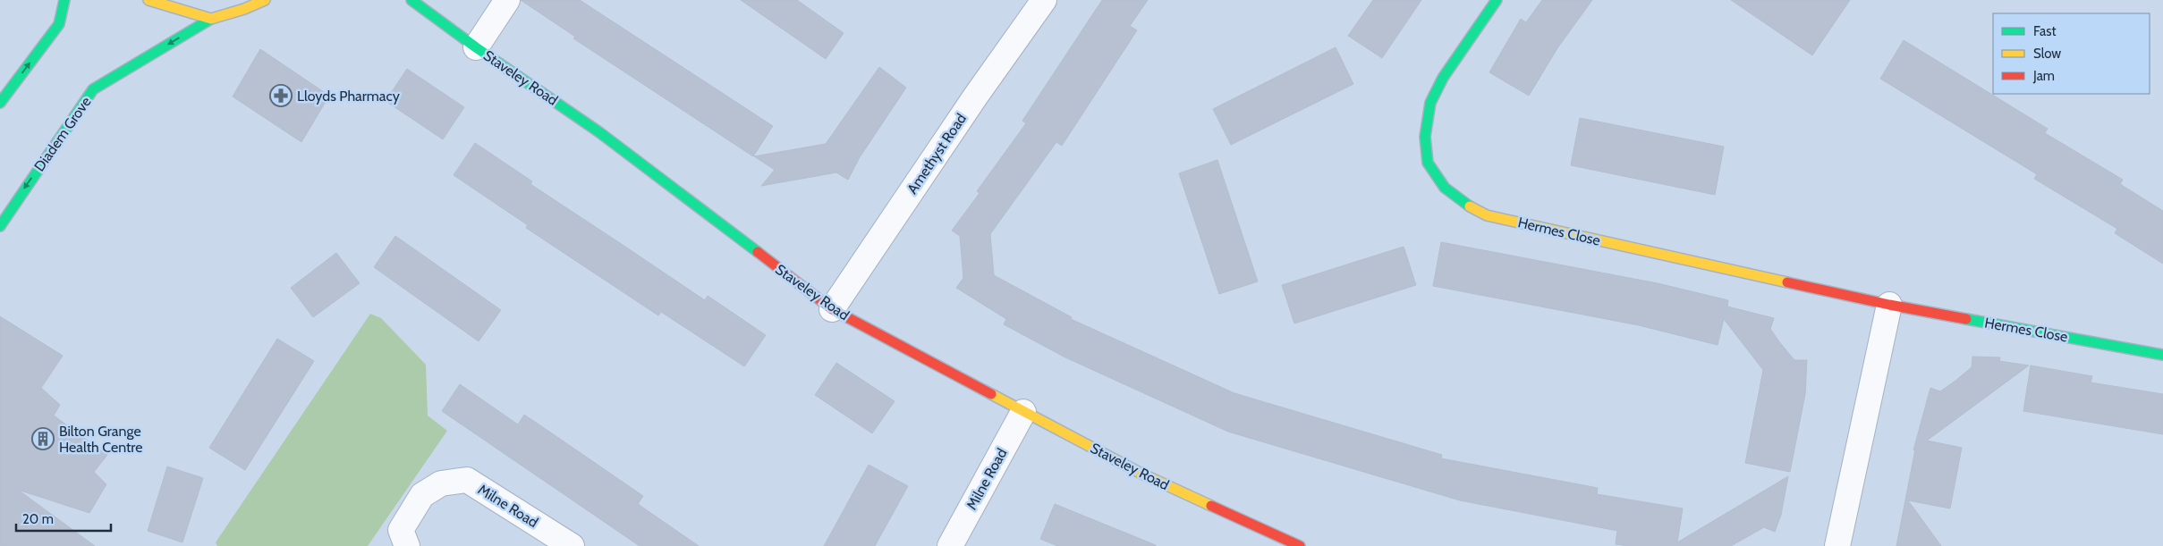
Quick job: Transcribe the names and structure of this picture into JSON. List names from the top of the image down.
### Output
{
  "streets": {
    "street": [
      "Staveley Road",
      "Diadem Grove",
      "Amethyst Road",
      "Hermes Close",
      "Milne Road"
    ]
  },
  "crossings": [
    ["Staveley Road", "Amethyst Road"],
    ["Staveley Road", "Milne Road"]
  ],
  "places": {
    "pharmacy": ["Lloyds Pharmacy"],
    "building": ["Bilton Grange Health Centre"]
  },
  "legend": ["Fast", "Slow", "Jam"],
  "scale_bar": "20 m"
}
